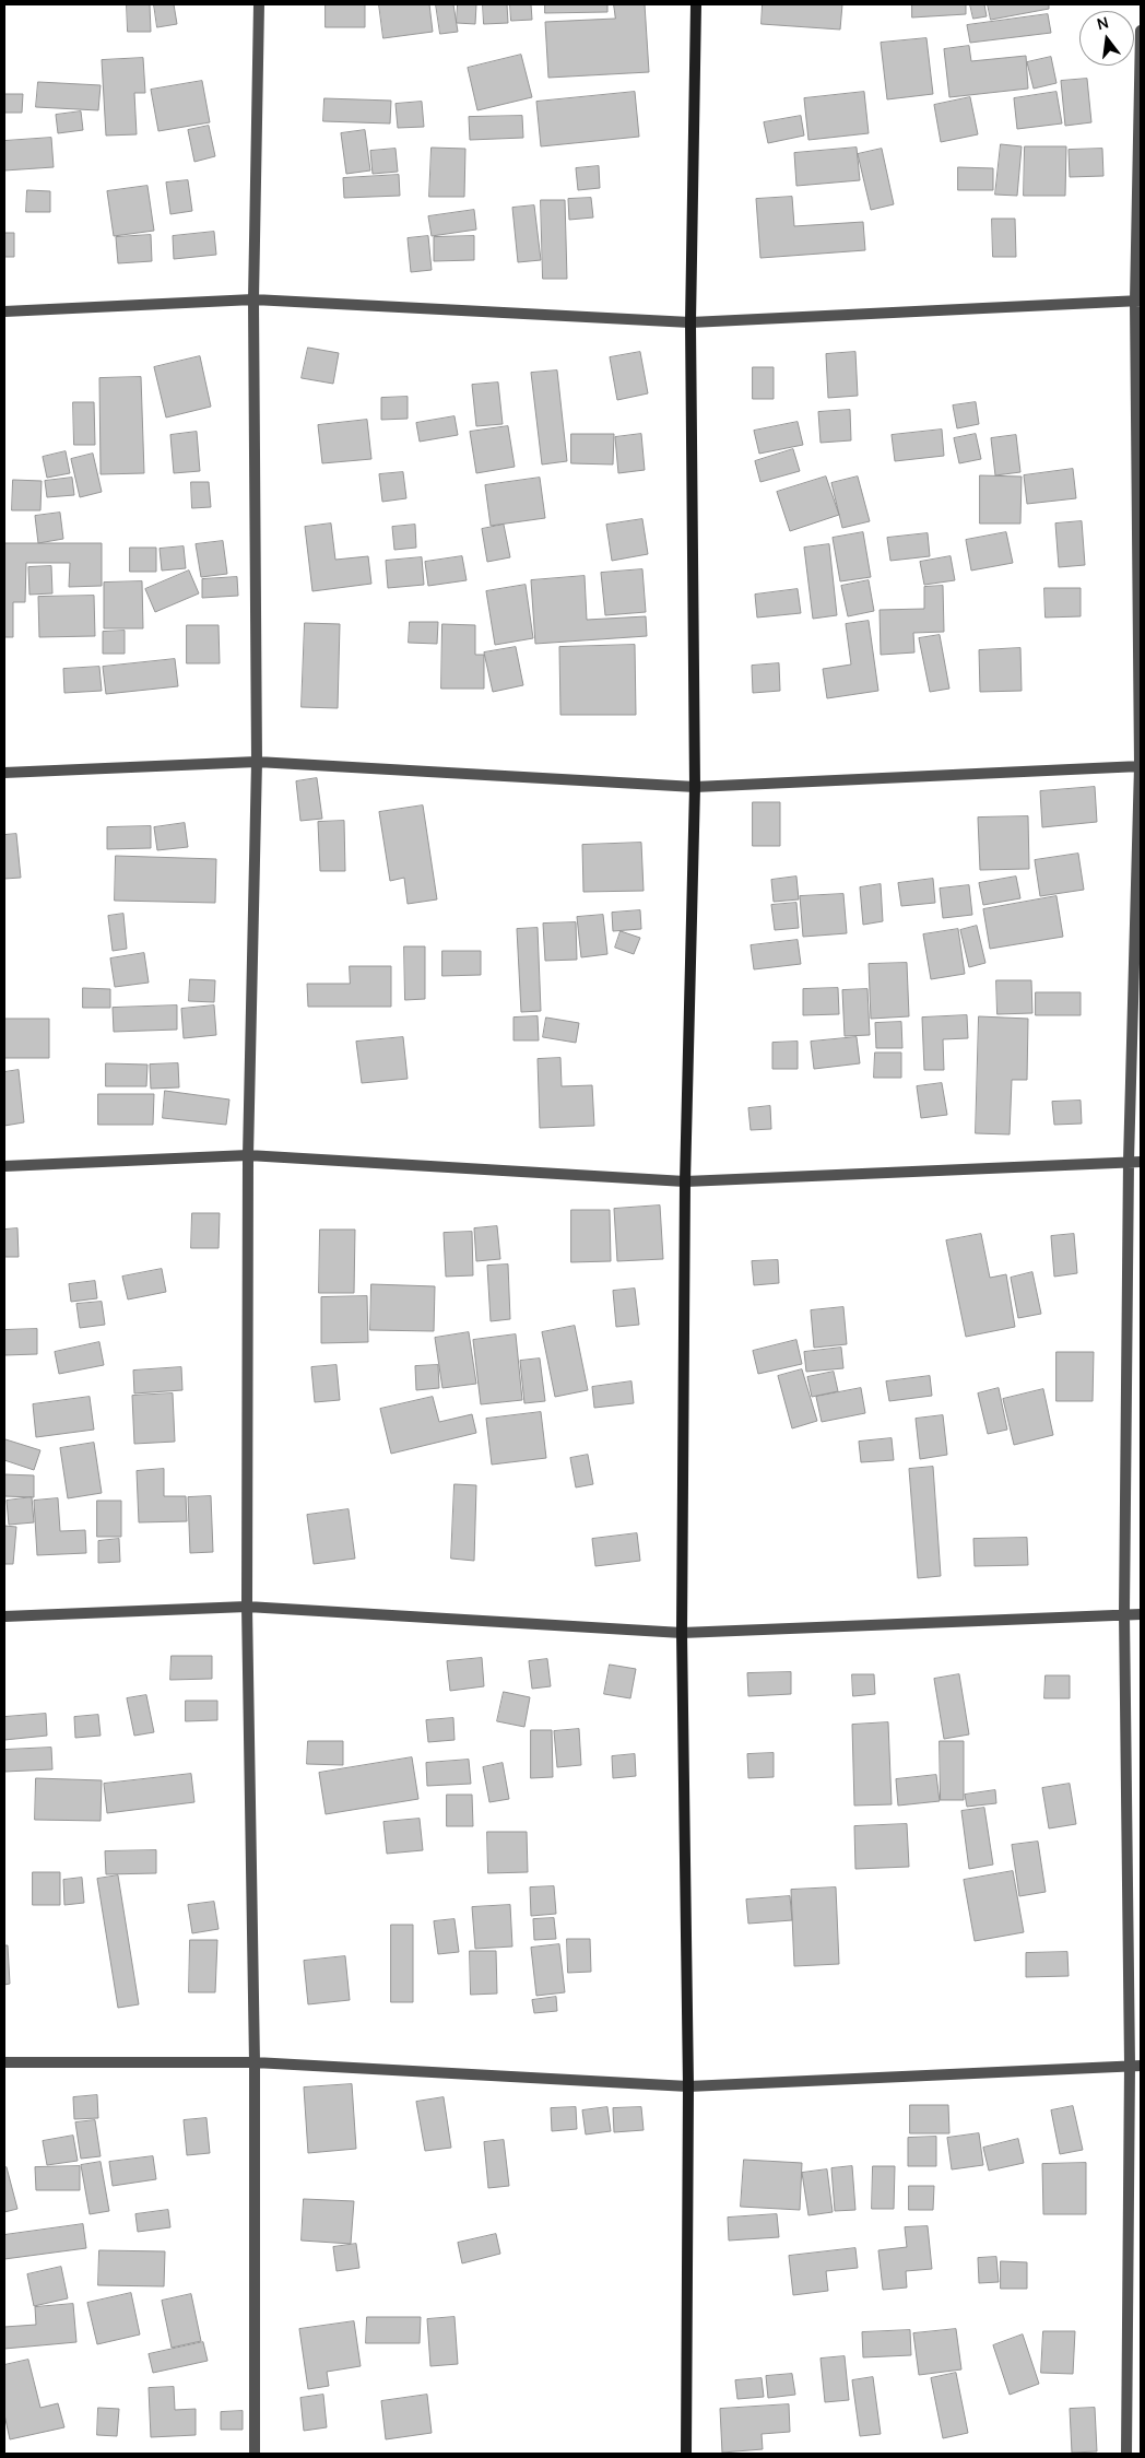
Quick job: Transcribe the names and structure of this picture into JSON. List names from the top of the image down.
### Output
{
  "north": "top"
}
